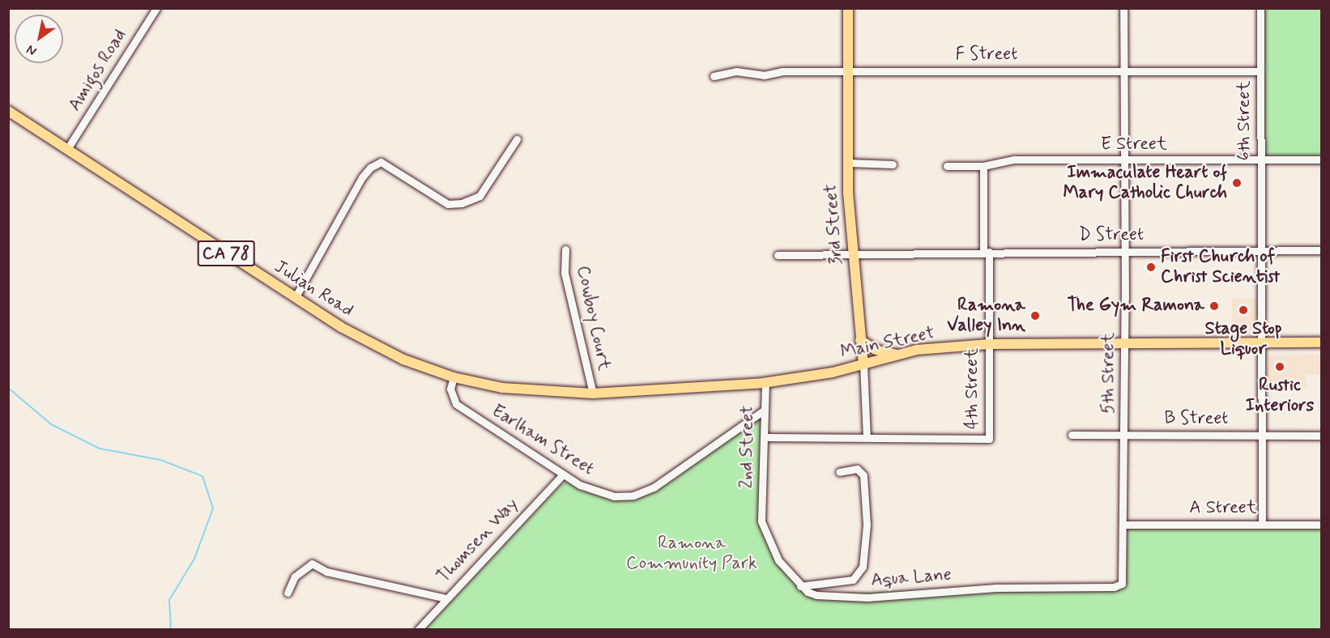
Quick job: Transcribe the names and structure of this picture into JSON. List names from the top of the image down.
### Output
{
  "streets": {
    "main road": [
      "3rd Street",
      "CA 78",
      "Julian Road",
      "Main Street"
    ],
    "street": [
      "F Street",
      "Amigos Road",
      "6th Street",
      "E Street",
      "D Street",
      "Cowboy Court",
      "5th Street",
      "4th Street",
      "B Street",
      "Earlham Street",
      "2nd Street",
      "A Street",
      "Thomsen Way",
      "Aqua Lane"
    ]
  },
  "crossings": [
    ["F Street", "6th Street"],
    ["F Street", "3rd Street"],
    ["F Street", "5th Street"],
    ["Amigos Road", "Julian Road"],
    ["6th Street", "E Street"],
    ["6th Street", "D Street"],
    ["6th Street", "Main Street"],
    ["6th Street", "B Street"],
    ["6th Street", "A Street"],
    ["E Street", "5th Street"],
    ["E Street", "4th Street"],
    ["3rd Street", "D Street"],
    ["3rd Street", "Main Street"],
    ["3rd Street", "4th Street"],
    ["D Street", "5th Street"],
    ["D Street", "4th Street"],
    ["Julian Road", "Cowboy Court"],
    ["Julian Road", "Main Street"],
    ["Julian Road", "Earlham Street"],
    ["Main Street", "5th Street"],
    ["Main Street", "4th Street"],
    ["Main Street", "2nd Street"],
    ["5th Street", "B Street"],
    ["5th Street", "A Street"],
    ["5th Street", "Aqua Lane"],
    ["Earlham Street", "2nd Street"],
    ["Earlham Street", "Thomsen Way"],
    ["2nd Street", "Aqua Lane"]
  ],
  "parks": ["Ramona Community Park"],
  "places": [
    "Immaculate Heart of Mary Catholic Church",
    "First Church of Christ Scientist",
    "The Gym Ramona",
    "Stage Stop Liquor",
    "Ramona Valley Inn",
    "Rustic Interiors"
  ],
  "north": "bottom left"
}
